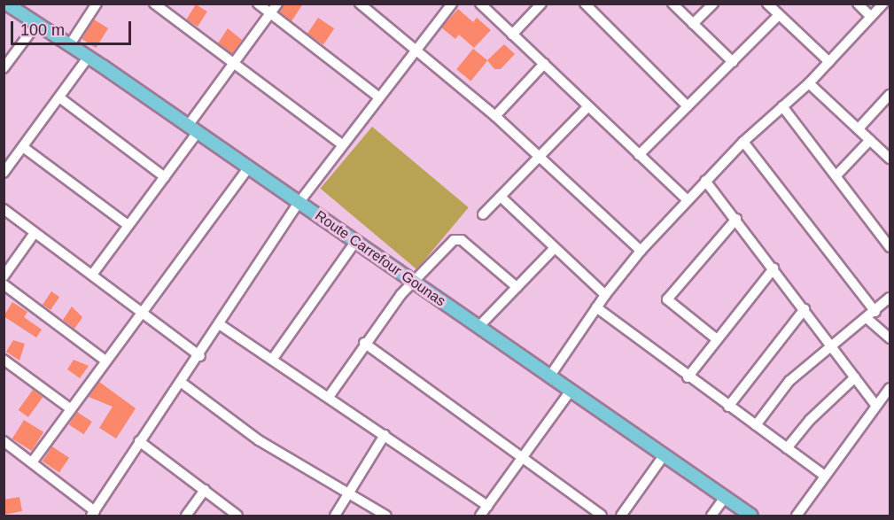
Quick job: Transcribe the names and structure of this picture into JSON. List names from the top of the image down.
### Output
{
  "streets": {
    "main road": ["Route Carrefour Gounas"]
  },
  "scale_bar": "100 m"
}
